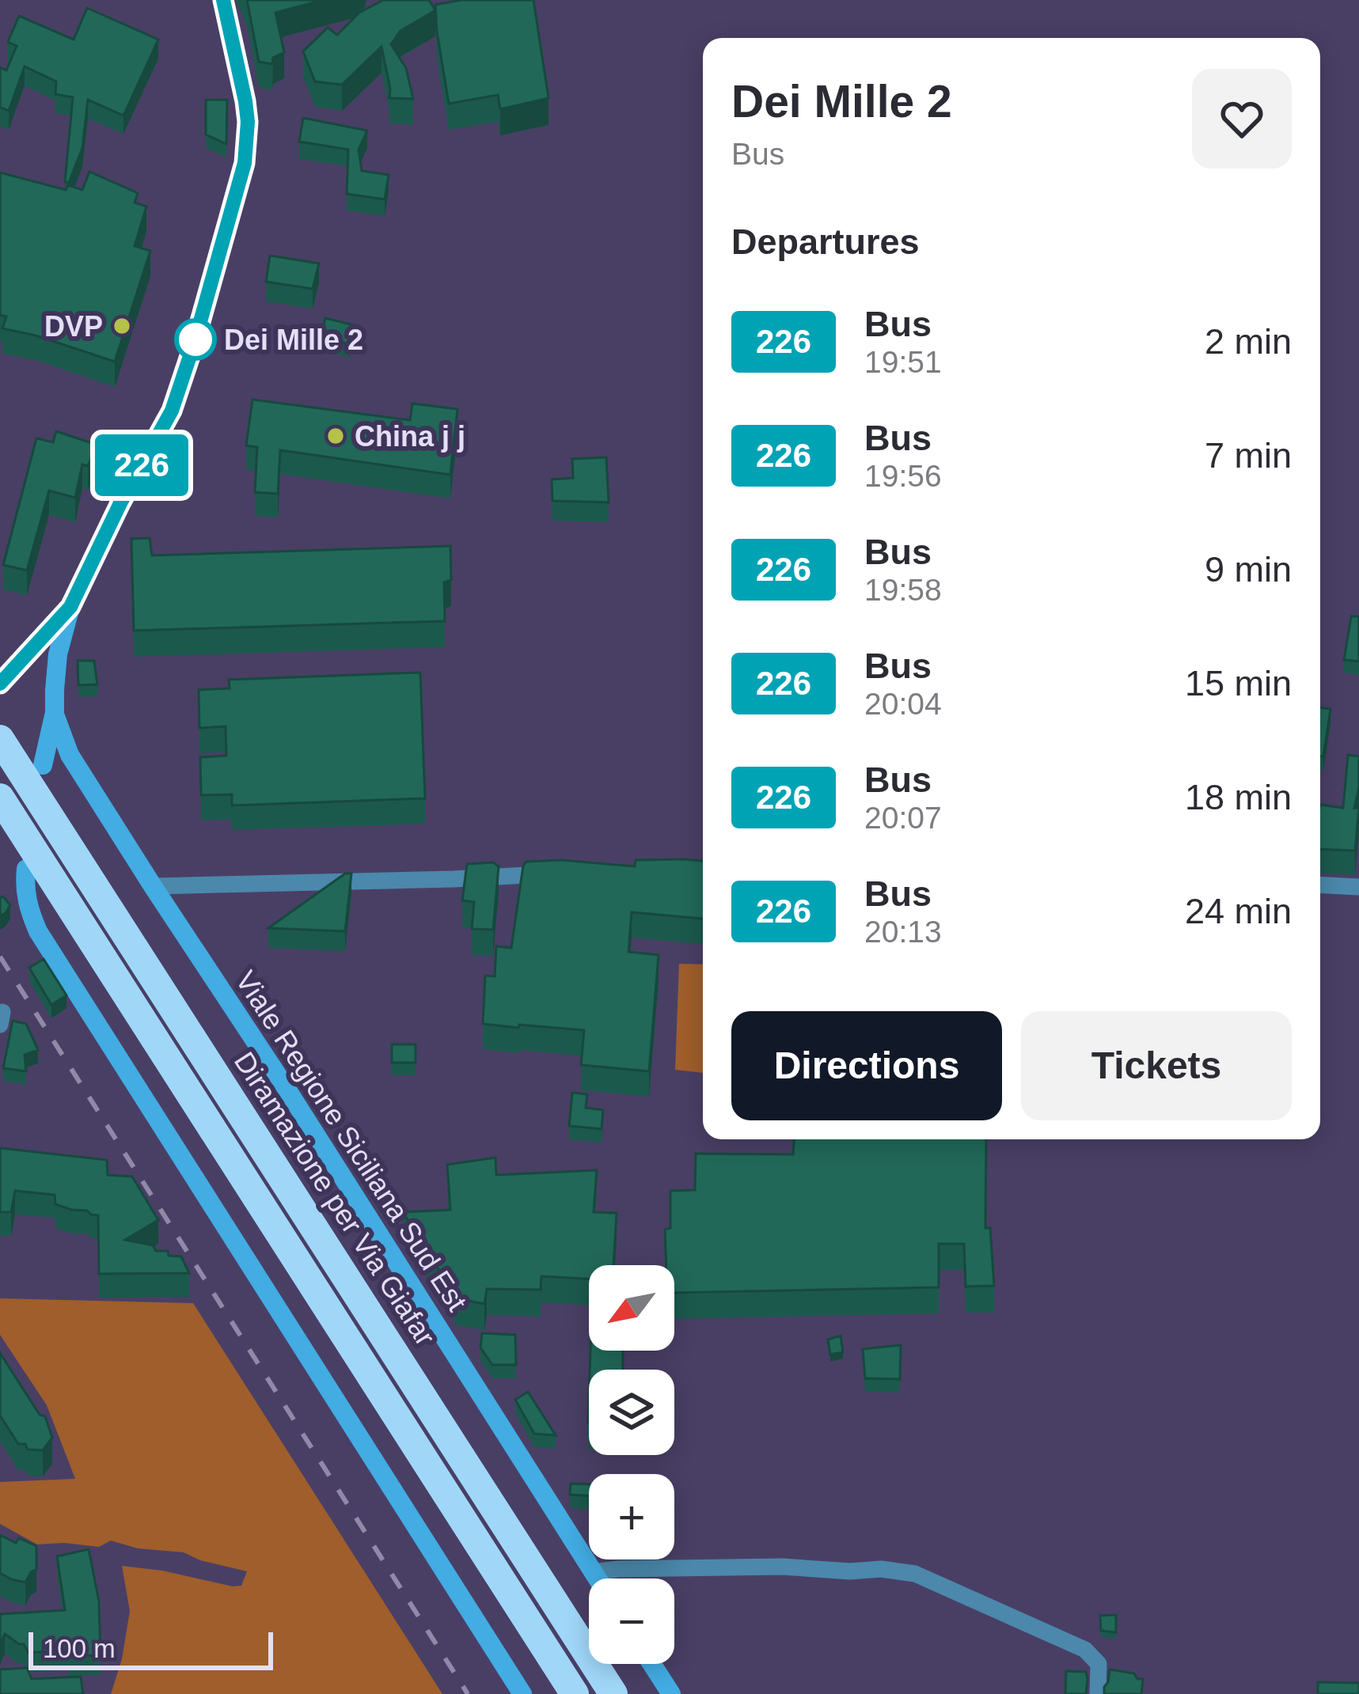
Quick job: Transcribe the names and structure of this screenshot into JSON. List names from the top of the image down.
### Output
{
  "streets": {
    "highway": ["Diramazione per Via Giafar"],
    "street": ["Viale Regione Siciliana Sud Est"]
  },
  "places": ["DVP", "Dei Mille 2", "China j j"],
  "lines": ["bus line 226"],
  "scale_bar": "100 m",
  "north": "bottom left",
  "page": {
    "on_map": "226",
    "heading": [
      ["Dei Mille 2", "Bus"],
      "Departures"
    ],
    "list": [
      {
        "mark": "226",
        "name": "Bus",
        "note": "19:51",
        "value": "2 min"
      },
      {
        "mark": "226",
        "name": "Bus",
        "note": "19:56",
        "value": "7 min"
      },
      {
        "mark": "226",
        "name": "Bus",
        "note": "19:58",
        "value": "9 min"
      },
      {
        "mark": "226",
        "name": "Bus",
        "note": "20:04",
        "value": "15 min"
      },
      {
        "mark": "226",
        "name": "Bus",
        "note": "20:07",
        "value": "18 min"
      },
      {
        "mark": "226",
        "name": "Bus",
        "note": "20:13",
        "value": "24 min"
      }
    ],
    "buttons": ["Directions", "Tickets"],
    "map_buttons": ["+", "−"],
    "scale": "100 m"
  }
}
